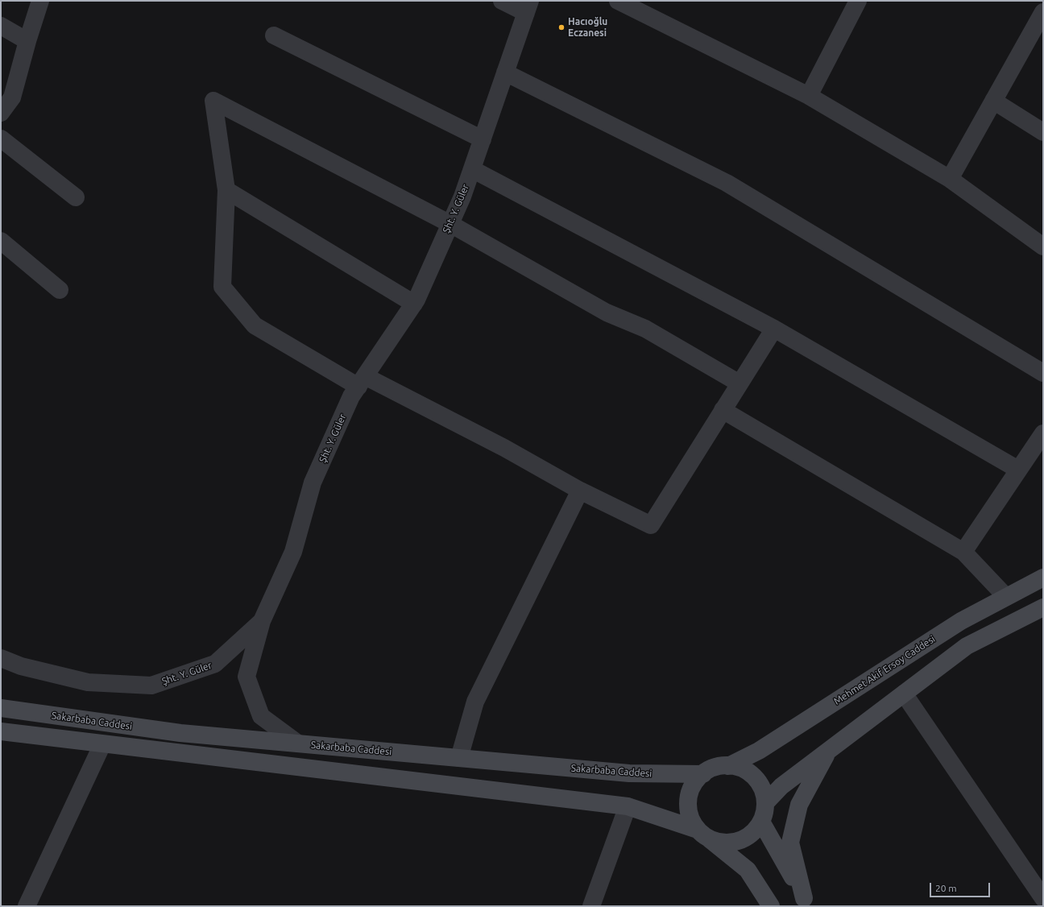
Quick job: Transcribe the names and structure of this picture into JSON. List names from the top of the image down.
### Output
{
  "streets": {
    "main road": ["Mehmet Akif Ersoy Caddesi", "Sakarbaba Caddesi"],
    "street": ["Şht. Y. Güler"]
  },
  "crossings": [
    ["Mehmet Akif Ersoy Caddesi", "Sakarbaba Caddesi"]
  ],
  "places": ["Hacıoğlu Eczanesi"],
  "scale_bar": "20 m"
}
